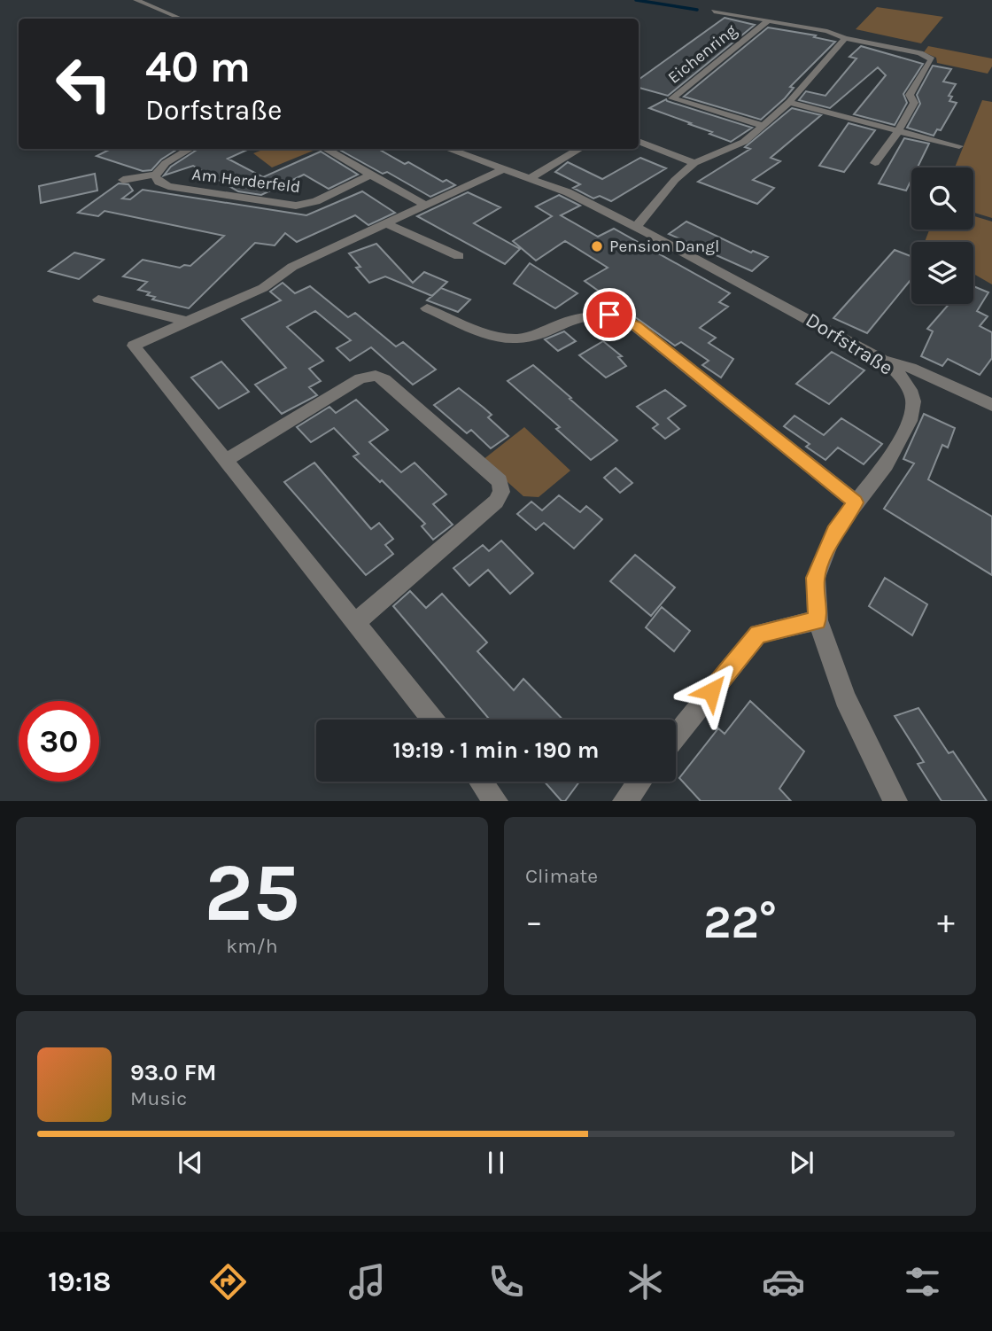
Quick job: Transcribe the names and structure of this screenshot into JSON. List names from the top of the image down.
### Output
{
  "streets": {
    "street": ["Eichenring", "Am Herderfeld", "Dorfstraße"]
  },
  "places": ["Pension Dangl"],
  "page": {
    "turn": ["40 m", "Dorfstraße"],
    "limit": "30",
    "trip": "19:19 · 1 min · 190 m",
    "tile": [
      ["25", "km/h"],
      "Climate"
    ],
    "heat": ["−", "22°", "+"],
    "song": ["93.0 FM", "Music"],
    "tabs": "19:18"
  }
}
